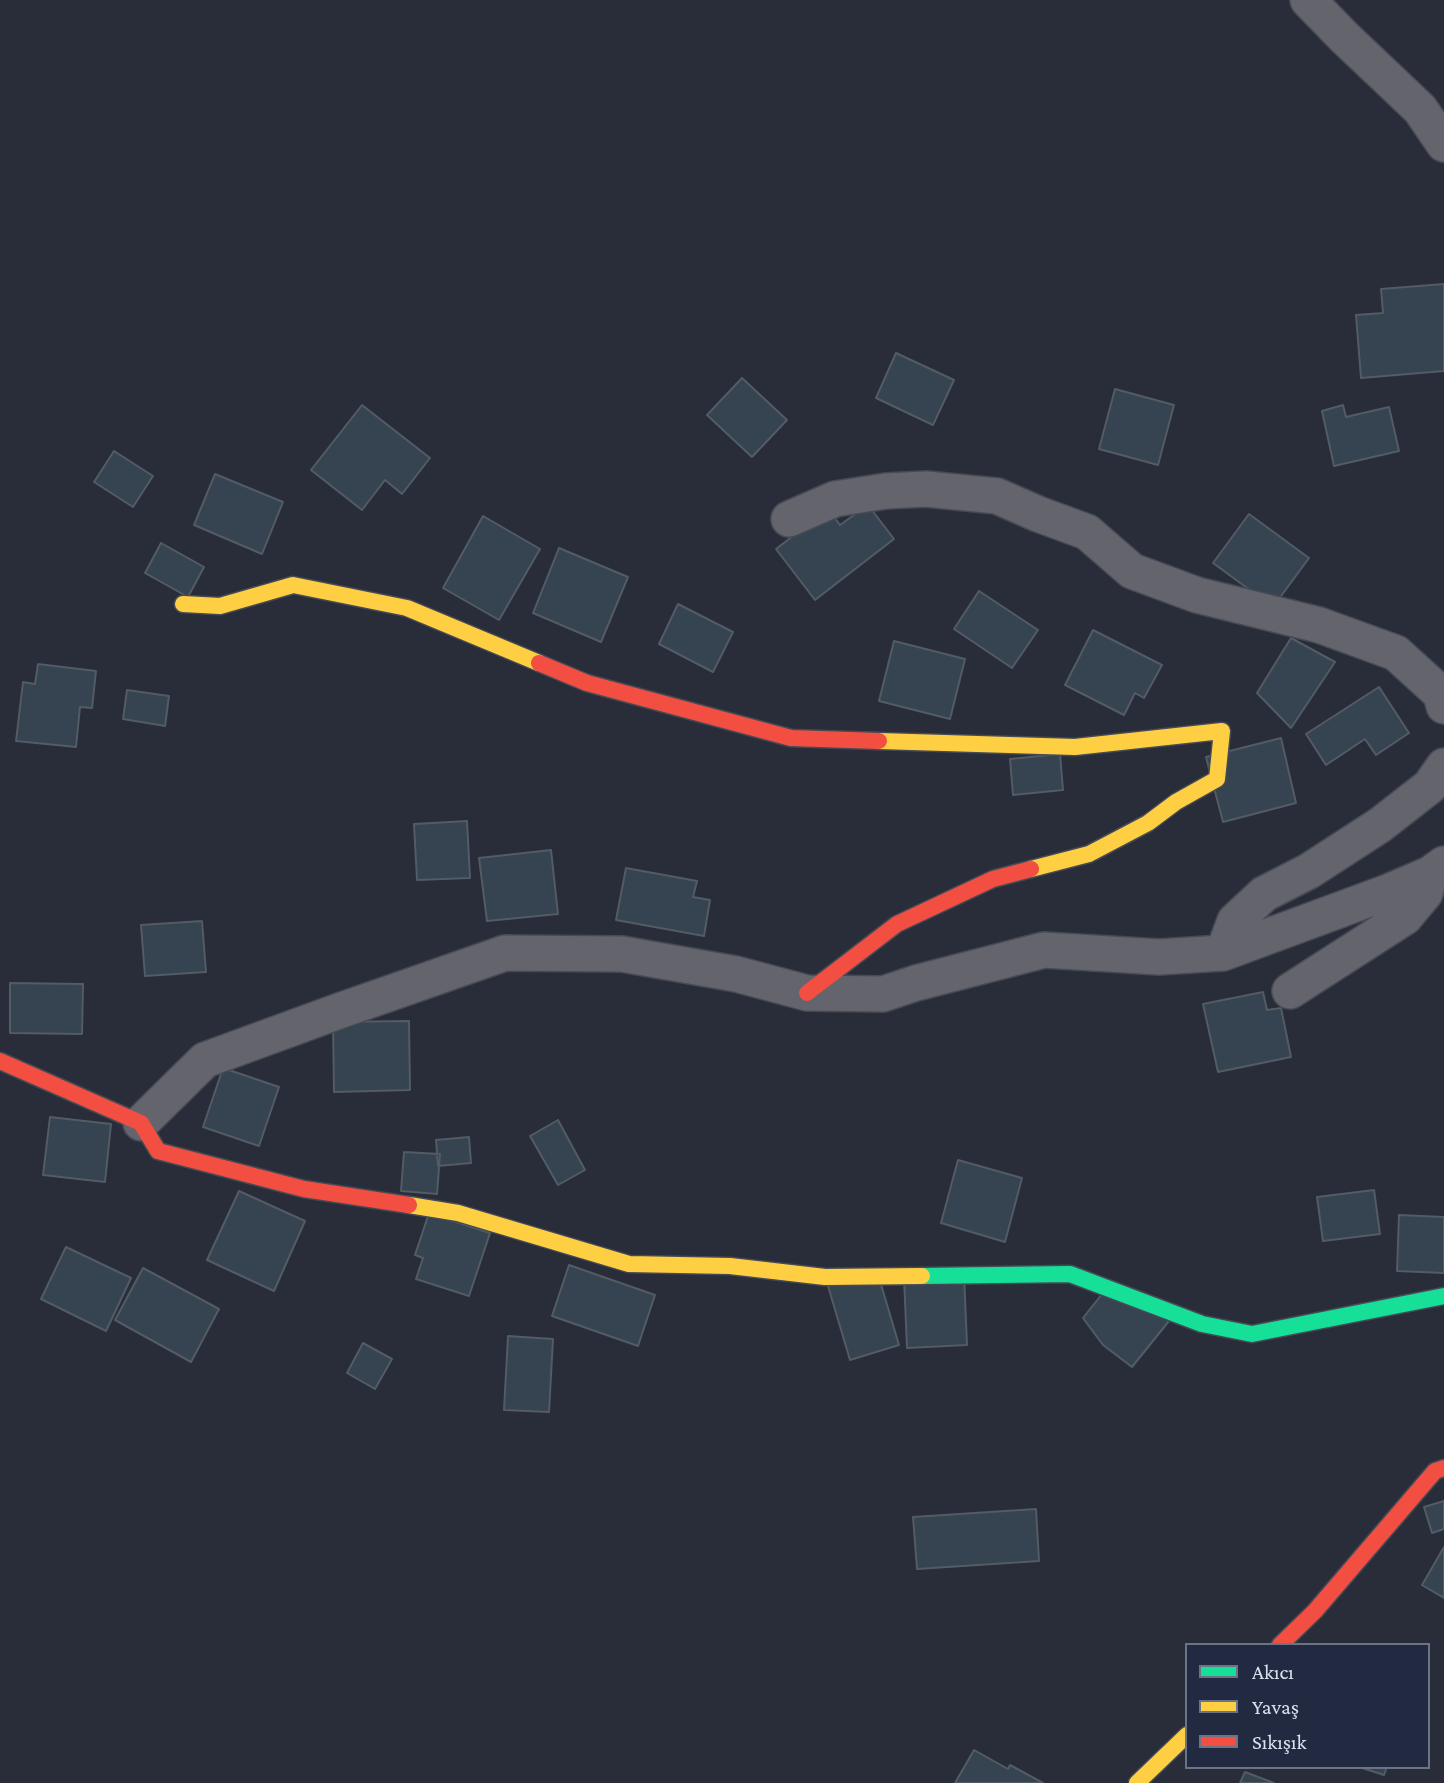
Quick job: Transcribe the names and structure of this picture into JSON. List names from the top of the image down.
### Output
{
  "legend": ["Akıcı", "Yavaş", "Sıkışık"]
}
